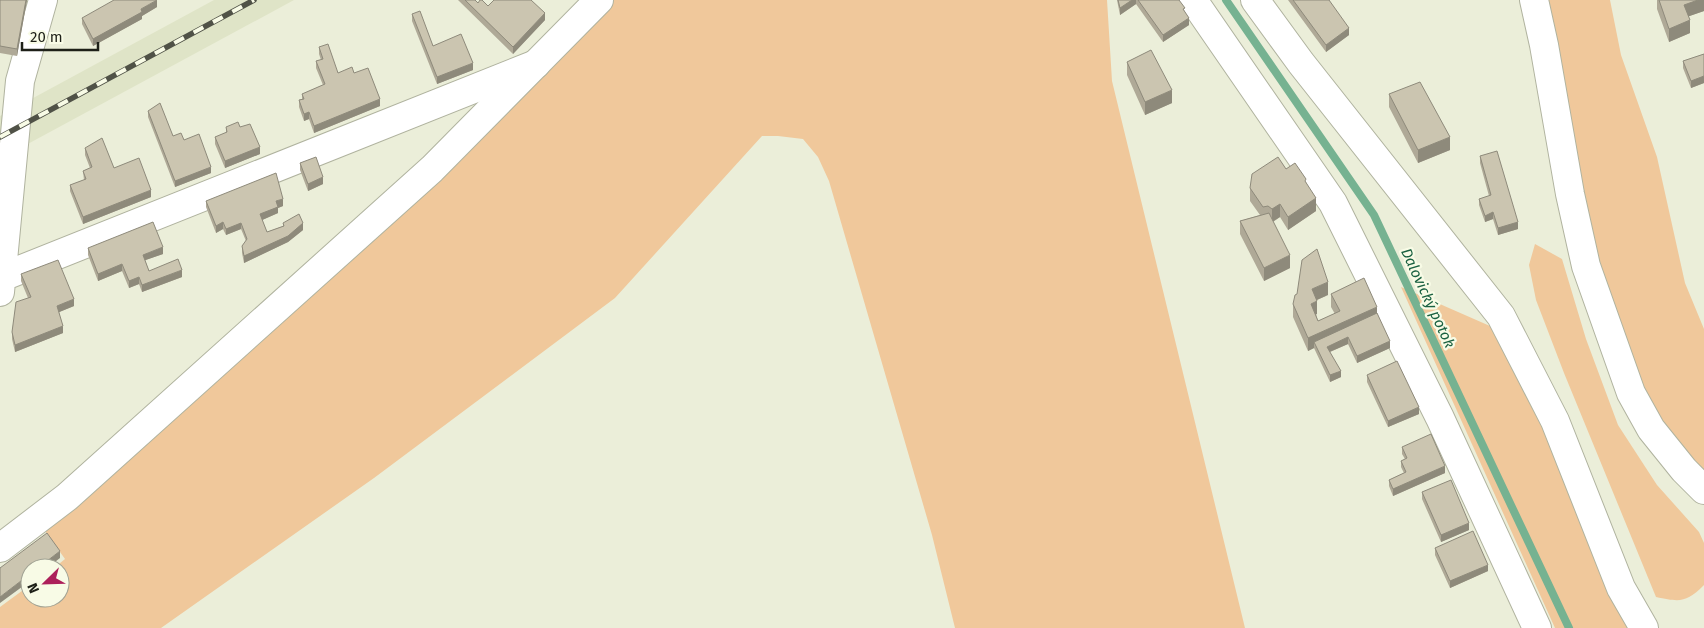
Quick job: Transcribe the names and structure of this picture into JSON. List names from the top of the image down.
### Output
{
  "water": ["Dalovický potok"],
  "scale_bar": "20 m",
  "north": "bottom left"
}
